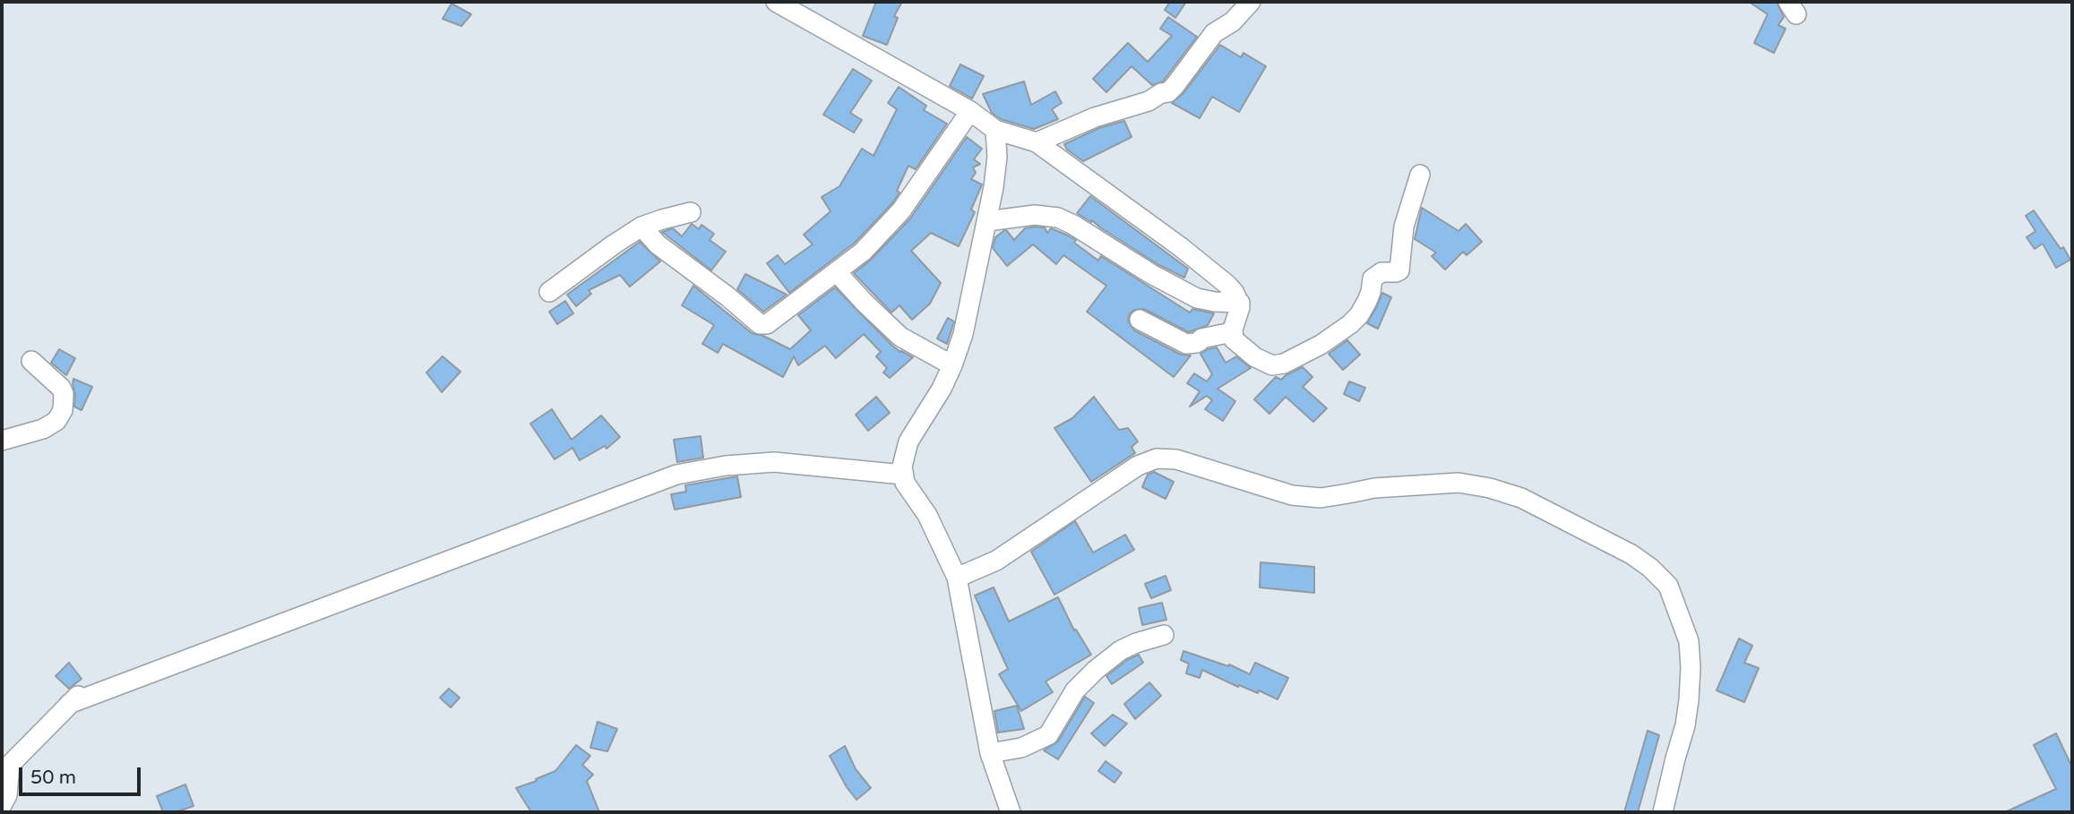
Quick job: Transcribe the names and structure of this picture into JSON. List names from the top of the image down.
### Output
{
  "scale_bar": "50 m"
}
